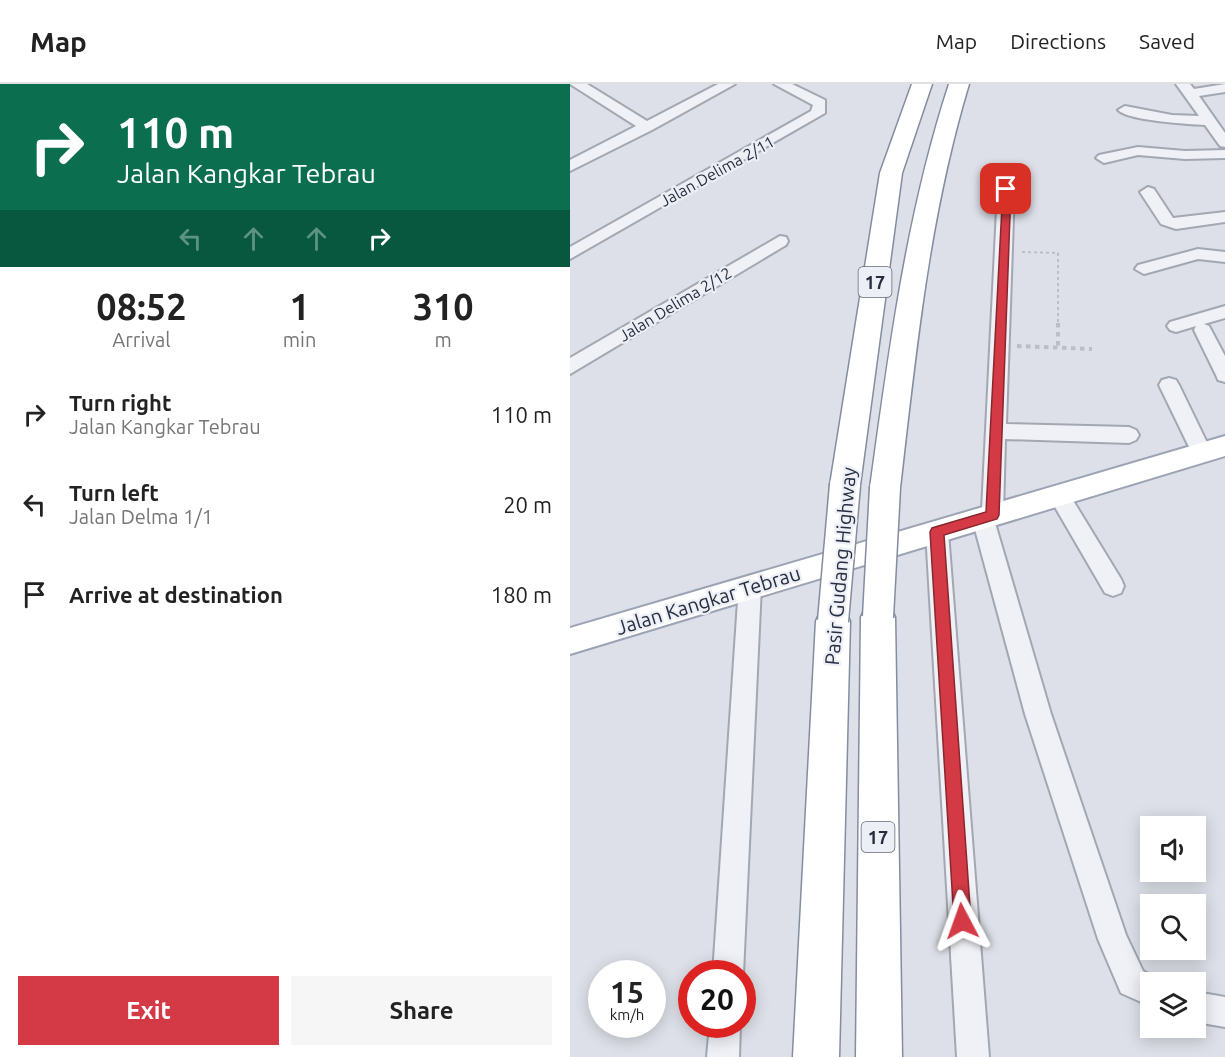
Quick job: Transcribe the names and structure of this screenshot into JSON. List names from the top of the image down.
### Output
{
  "streets": {
    "highway": ["17", "Pasir Gudang Highway"],
    "main road": ["Jalan Kangkar Tebrau"],
    "street": ["Jalan Delima 2/11", "Jalan Delima 2/12"]
  },
  "page": {
    "header": "Map",
    "nav": ["Map", "Directions", "Saved"],
    "turn": ["110 m", "Jalan Kangkar Tebrau"],
    "eta": [
      "08:52",
      "Arrival",
      "1",
      "min",
      "310",
      "m"
    ],
    "list": [
      {
        "name": "Turn right",
        "note": "Jalan Kangkar Tebrau",
        "value": "110 m"
      },
      {
        "name": "Turn left",
        "note": "Jalan Delma 1/1",
        "value": "20 m"
      },
      {
        "name": "Arrive at destination",
        "value": "180 m"
      }
    ],
    "speed": "15 km/h",
    "limit": "20",
    "buttons": ["Exit", "Share"]
  }
}
